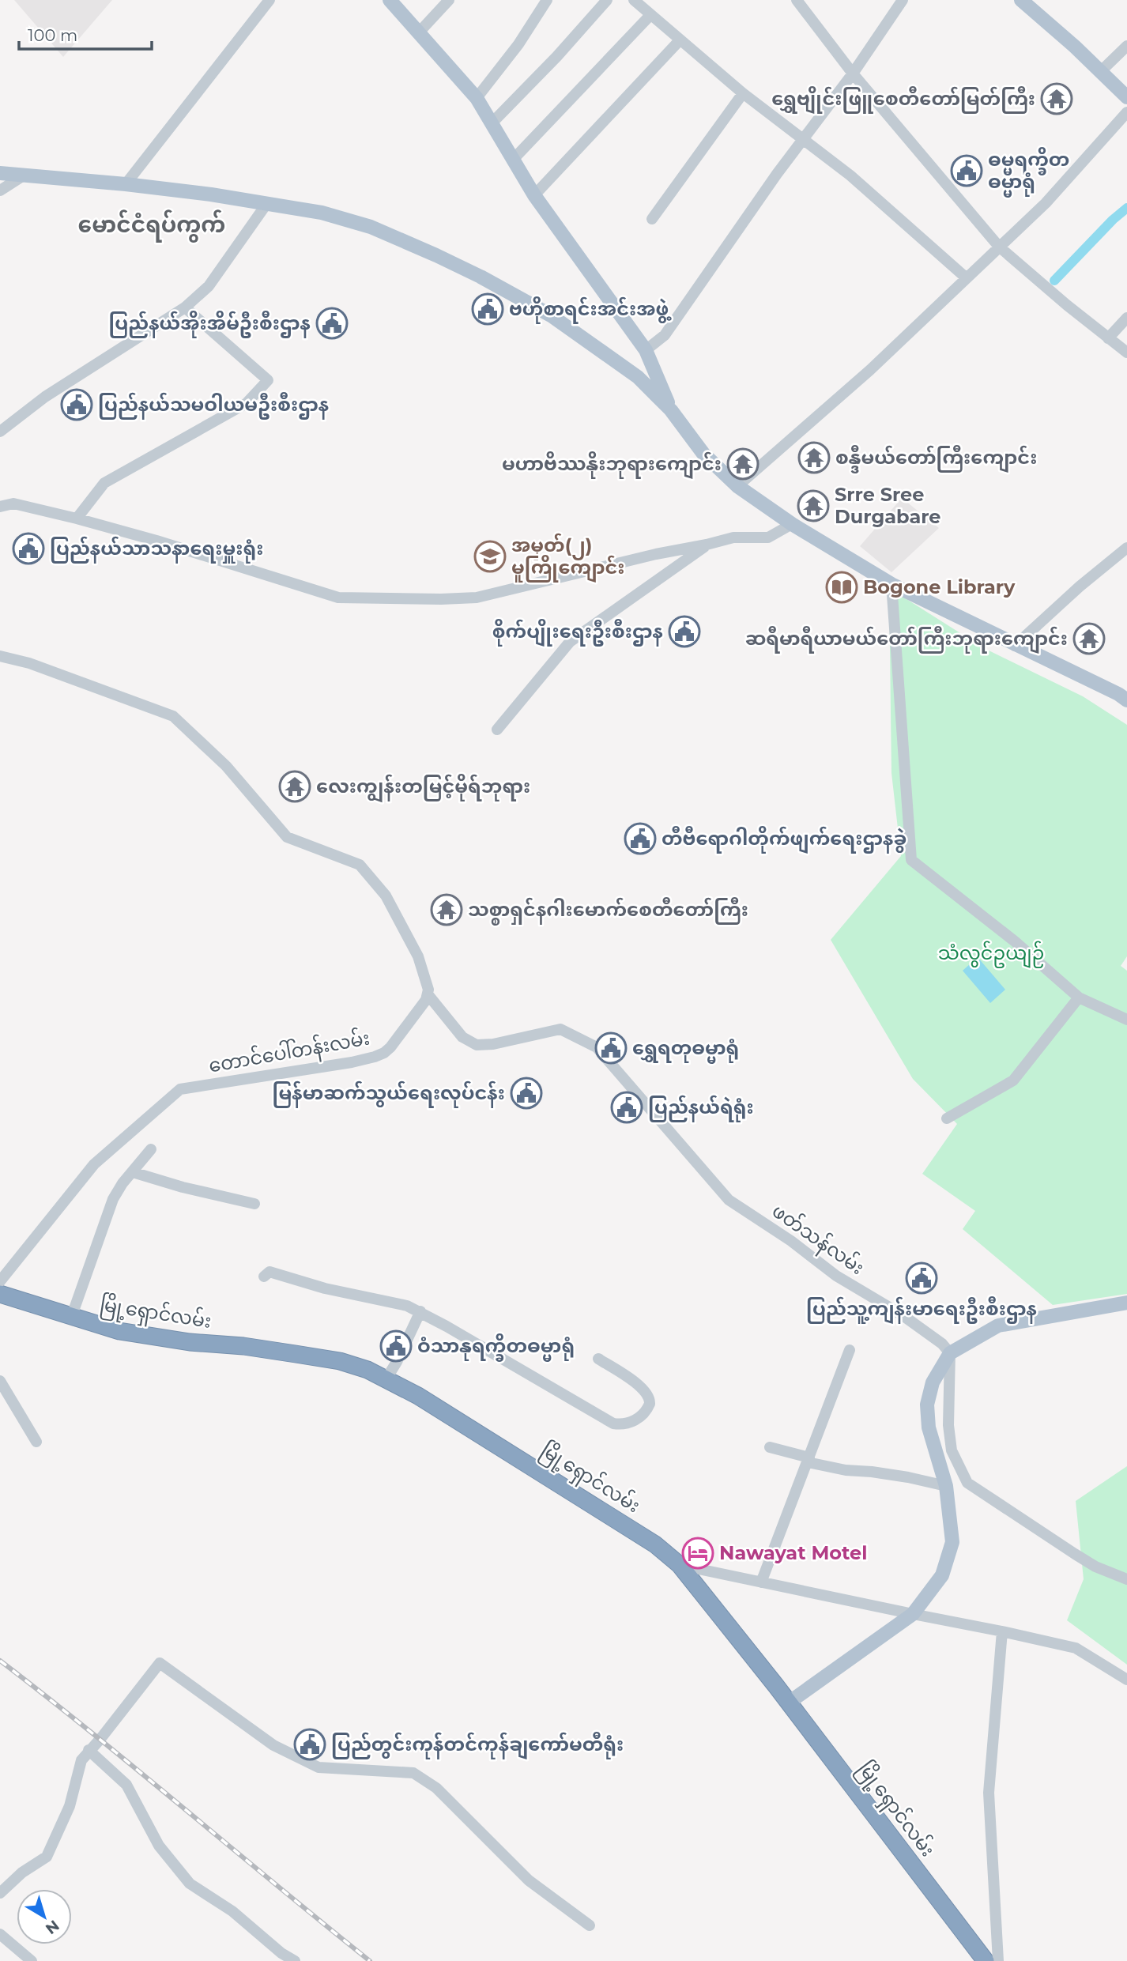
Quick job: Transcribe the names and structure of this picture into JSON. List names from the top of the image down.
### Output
{
  "streets": {
    "highway": ["မြို့ရှောင်လမ်း"],
    "street": ["တောင်ပေါ်တန်းလမ်း", "ဖတ်သန်လမ်း"]
  },
  "crossings": [
    ["တောင်ပေါ်တန်းလမ်း", "ဖတ်သန်လမ်း"]
  ],
  "districts": ["မောင်ငံရပ်ကွက်"],
  "parks": ["သံလွင်ဥယျဉ်"],
  "places": {
    "temple": [
      "ရွှေဗျိုင်းဖြူစေတီတော်မြတ်ကြီး",
      "စန္ဒီမယ်တော်ကြီးကျောင်း",
      "မဟာဗိဿနိုးဘုရားကျောင်း",
      "Srre Sree Durgabare",
      "ဆရီမာရီယာမယ်တော်ကြီးဘုရားကျောင်း",
      "လေးကျွန်းတမြင့်မိုရ်ဘုရား",
      "သစ္စာရှင်နဂါးမောက်စေတီတော်ကြီး"
    ],
    "public building": [
      "ဓမ္မရက္ခိတ ဓမ္မာရုံ",
      "ဗဟိုစာရင်းအင်းအဖွဲ့",
      "ပြည်နယ်အိုးအိမ်ဦးစီးဌာန",
      "ပြည်နယ်သမဝါယမဦးစီးဌာန",
      "ပြည်နယ်သာသနာရေးမှူးရုံး",
      "စိုက်ပျိုးရေးဦးစီးဌာန",
      "တီဗီရောဂါတိုက်ဖျက်ရေးဌာနခွဲ",
      "ရွှေရတုဓမ္မာရုံ",
      "မြန်မာဆက်သွယ်ရေးလုပ်ငန်း",
      "ပြည်နယ်ရဲရုံး",
      "ပြည်သူ့ကျန်းမာရေးဦးစီးဌာန",
      "ဝံသာနုရက္ခိတဓမ္မာရုံ",
      "ပြည်တွင်းကုန်တင်ကုန်ချကော်မတီရုံး"
    ],
    "school or university": ["အမှတ်(၂) မူကြိုကျောင်း"],
    "library": ["Bogone Library"],
    "hotel": ["Nawayat Motel"]
  },
  "scale_bar": "100 m",
  "north": "bottom right"
}
